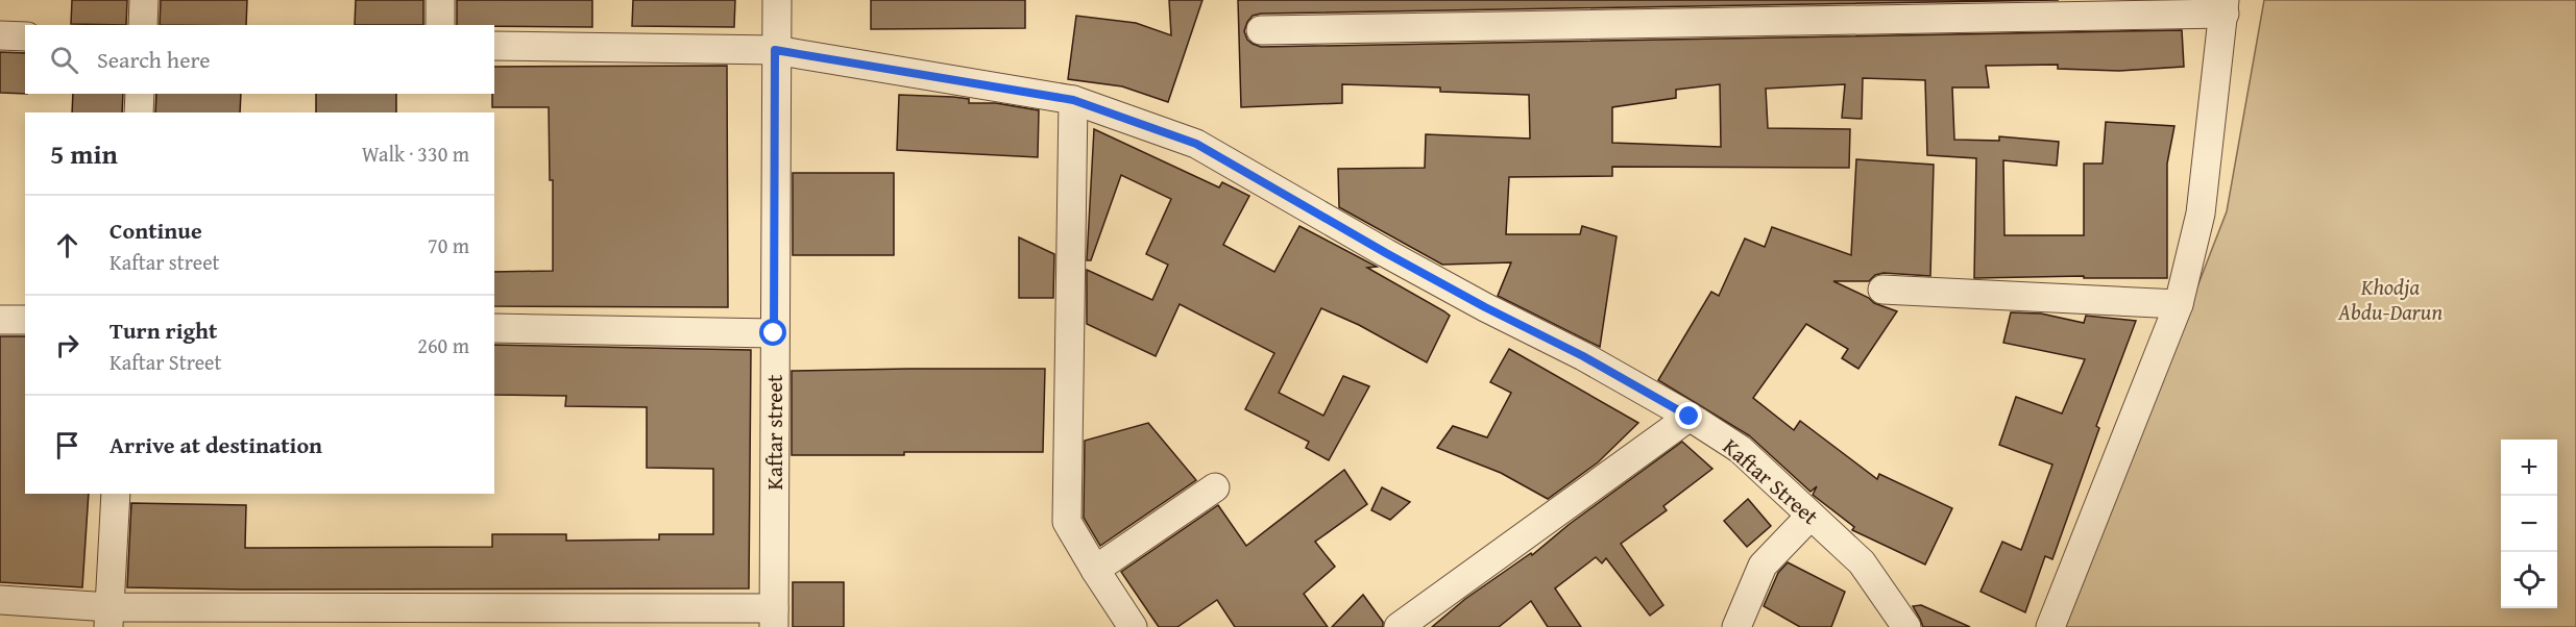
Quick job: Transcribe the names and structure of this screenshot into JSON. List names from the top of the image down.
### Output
{
  "streets": {
    "street": ["Kaftar street", "Kaftar Street"]
  },
  "crossings": [
    ["Kaftar street", "Kaftar Street"]
  ],
  "parks": ["Khodja Abdu-Darun"],
  "page": {
    "search": "Search here",
    "heading": ["5 min", "Walk · 330 m"],
    "list": [
      ["Continue", "Kaftar street", "70 m"],
      ["Turn right", "Kaftar Street", "260 m"],
      "Arrive at destination"
    ],
    "map_buttons": ["+", "−"]
  }
}
